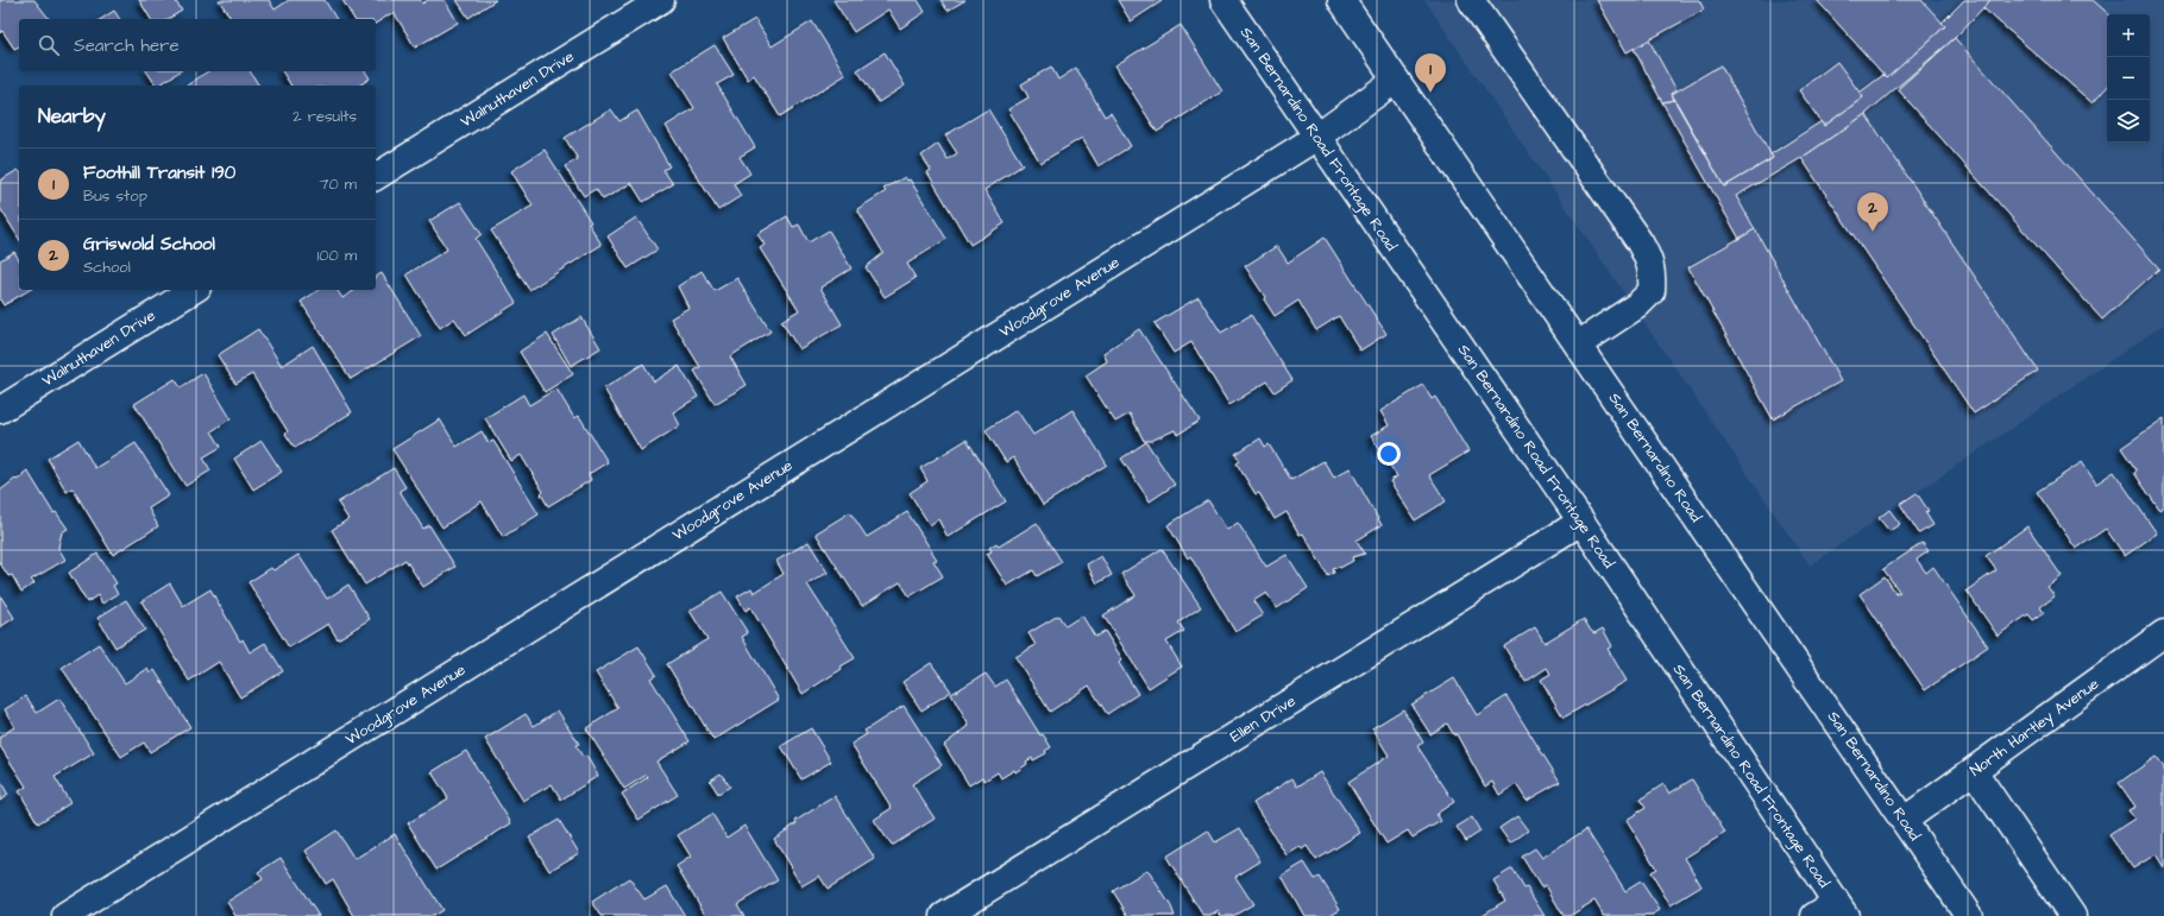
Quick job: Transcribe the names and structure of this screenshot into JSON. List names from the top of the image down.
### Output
{
  "streets": {
    "street": [
      "Walnuthaven Drive",
      "San Bernardino Road Frontage Road",
      "Woodgrove Avenue",
      "San Bernardino Road",
      "Ellen Drive",
      "North Hartley Avenue"
    ]
  },
  "crossings": [
    ["San Bernardino Road Frontage Road", "Woodgrove Avenue"],
    ["San Bernardino Road Frontage Road", "Ellen Drive"],
    ["Woodgrove Avenue", "San Bernardino Road"],
    ["San Bernardino Road", "North Hartley Avenue"]
  ],
  "page": {
    "map_buttons": ["+", "−"],
    "search": "Search here",
    "pins": ["1", "2"],
    "heading": ["Nearby", "2 results"],
    "list": [
      {
        "mark": "1",
        "name": "Foothill Transit 190",
        "note": "Bus stop",
        "value": "70 m"
      },
      {
        "mark": "2",
        "name": "Griswold School",
        "note": "School",
        "value": "100 m"
      }
    ]
  }
}
